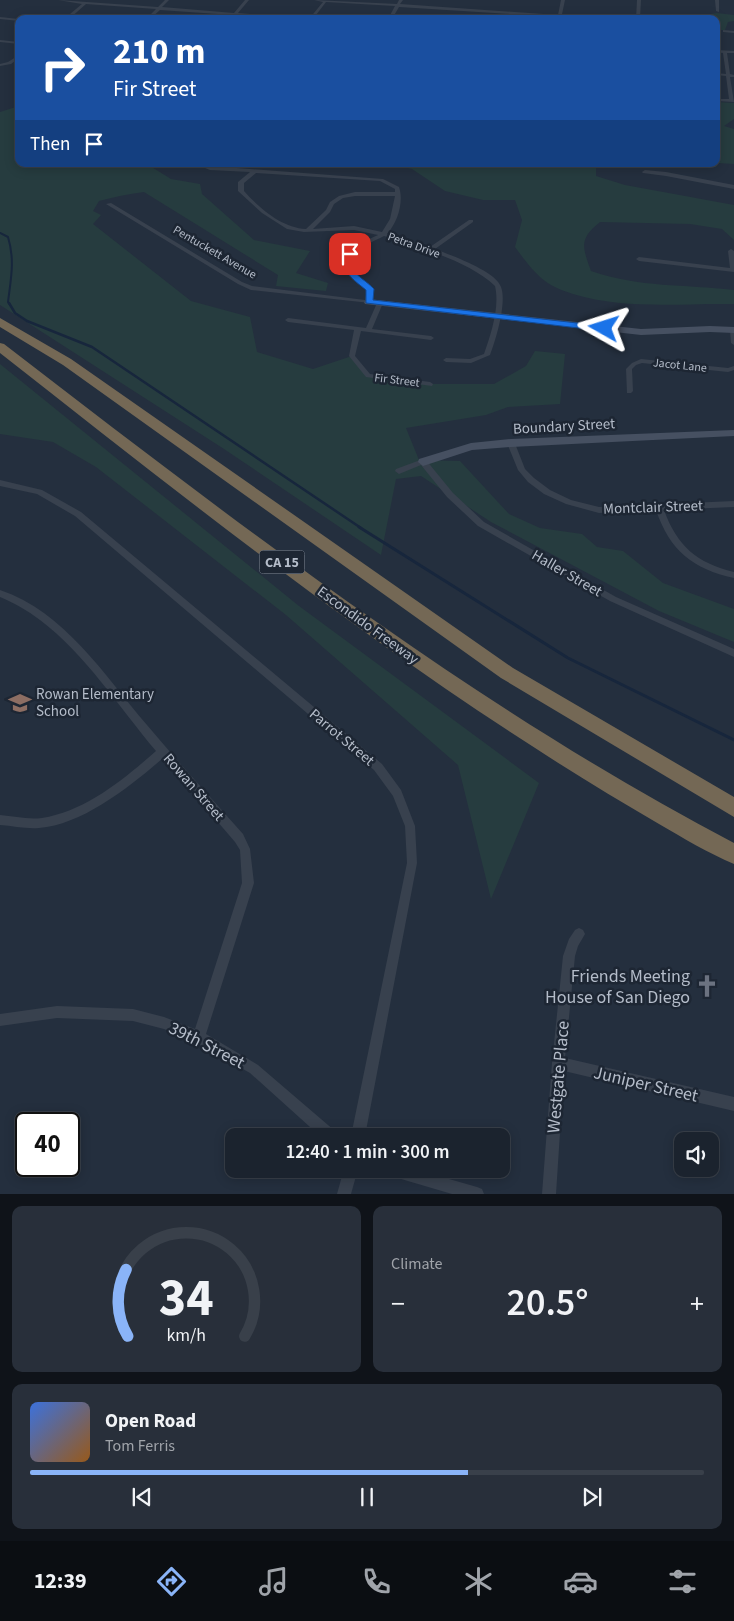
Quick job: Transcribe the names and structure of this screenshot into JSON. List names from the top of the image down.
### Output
{
  "streets": {
    "highway": ["CA 15", "Escondido Freeway"],
    "street": [
      "Petra Drive",
      "Pentuckett Avenue",
      "Jacot Lane",
      "Fir Street",
      "Boundary Street",
      "Montclair Street",
      "Haller Street",
      "Parrot Street",
      "Rowan Street",
      "39th Street",
      "Westgate Place",
      "Juniper Street"
    ]
  },
  "crossings": [
    ["Petra Drive", "Pentuckett Avenue"],
    ["Boundary Street", "Montclair Street"],
    ["Boundary Street", "Haller Street"],
    ["Rowan Street", "39th Street"],
    ["Westgate Place", "Juniper Street"]
  ],
  "places": {
    "school or university": ["Rowan Elementary School"],
    "church": ["Friends Meeting House of San Diego"]
  },
  "page": {
    "turn": ["210 m", "Fir Street"],
    "then": "Then",
    "limit": "40",
    "trip": "12:40 · 1 min · 300 m",
    "tile": "Climate",
    "heat": ["−", "20.5°", "+"],
    "song": ["Open Road", "Tom Ferris"],
    "tabs": "12:39",
    "gauge": ["34", "km/h"]
  }
}
